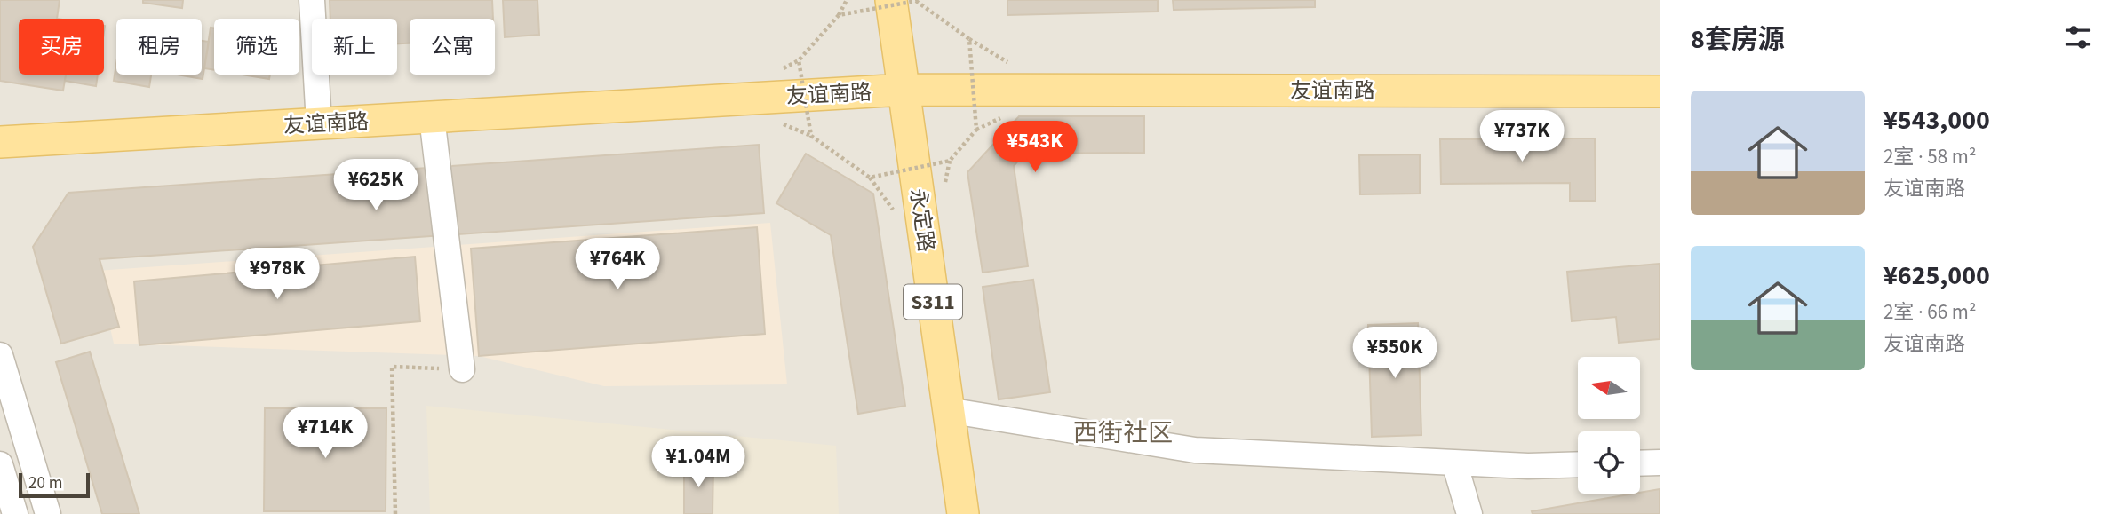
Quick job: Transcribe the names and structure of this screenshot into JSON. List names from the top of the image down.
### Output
{
  "streets": {
    "main road": ["友谊南路", "永定路", "S311"]
  },
  "crossings": [
    ["友谊南路", "永定路"]
  ],
  "districts": ["西街社区"],
  "scale_bar": "20 m",
  "north": "left",
  "page": {
    "heading": "8套房源",
    "chip": [
      "买房",
      "租房",
      "筛选",
      "新上",
      "公寓"
    ],
    "list": [
      {
        "name": "¥543,000",
        "note": "2室 · 58 m² · 友谊南路"
      },
      {
        "name": "¥625,000",
        "note": "2室 · 66 m² · 友谊南路"
      }
    ],
    "price": [
      "¥737K",
      "¥543K",
      "¥625K",
      "¥764K",
      "¥978K",
      "¥550K",
      "¥714K",
      "¥1.04M"
    ],
    "scale": "20 m"
  }
}
